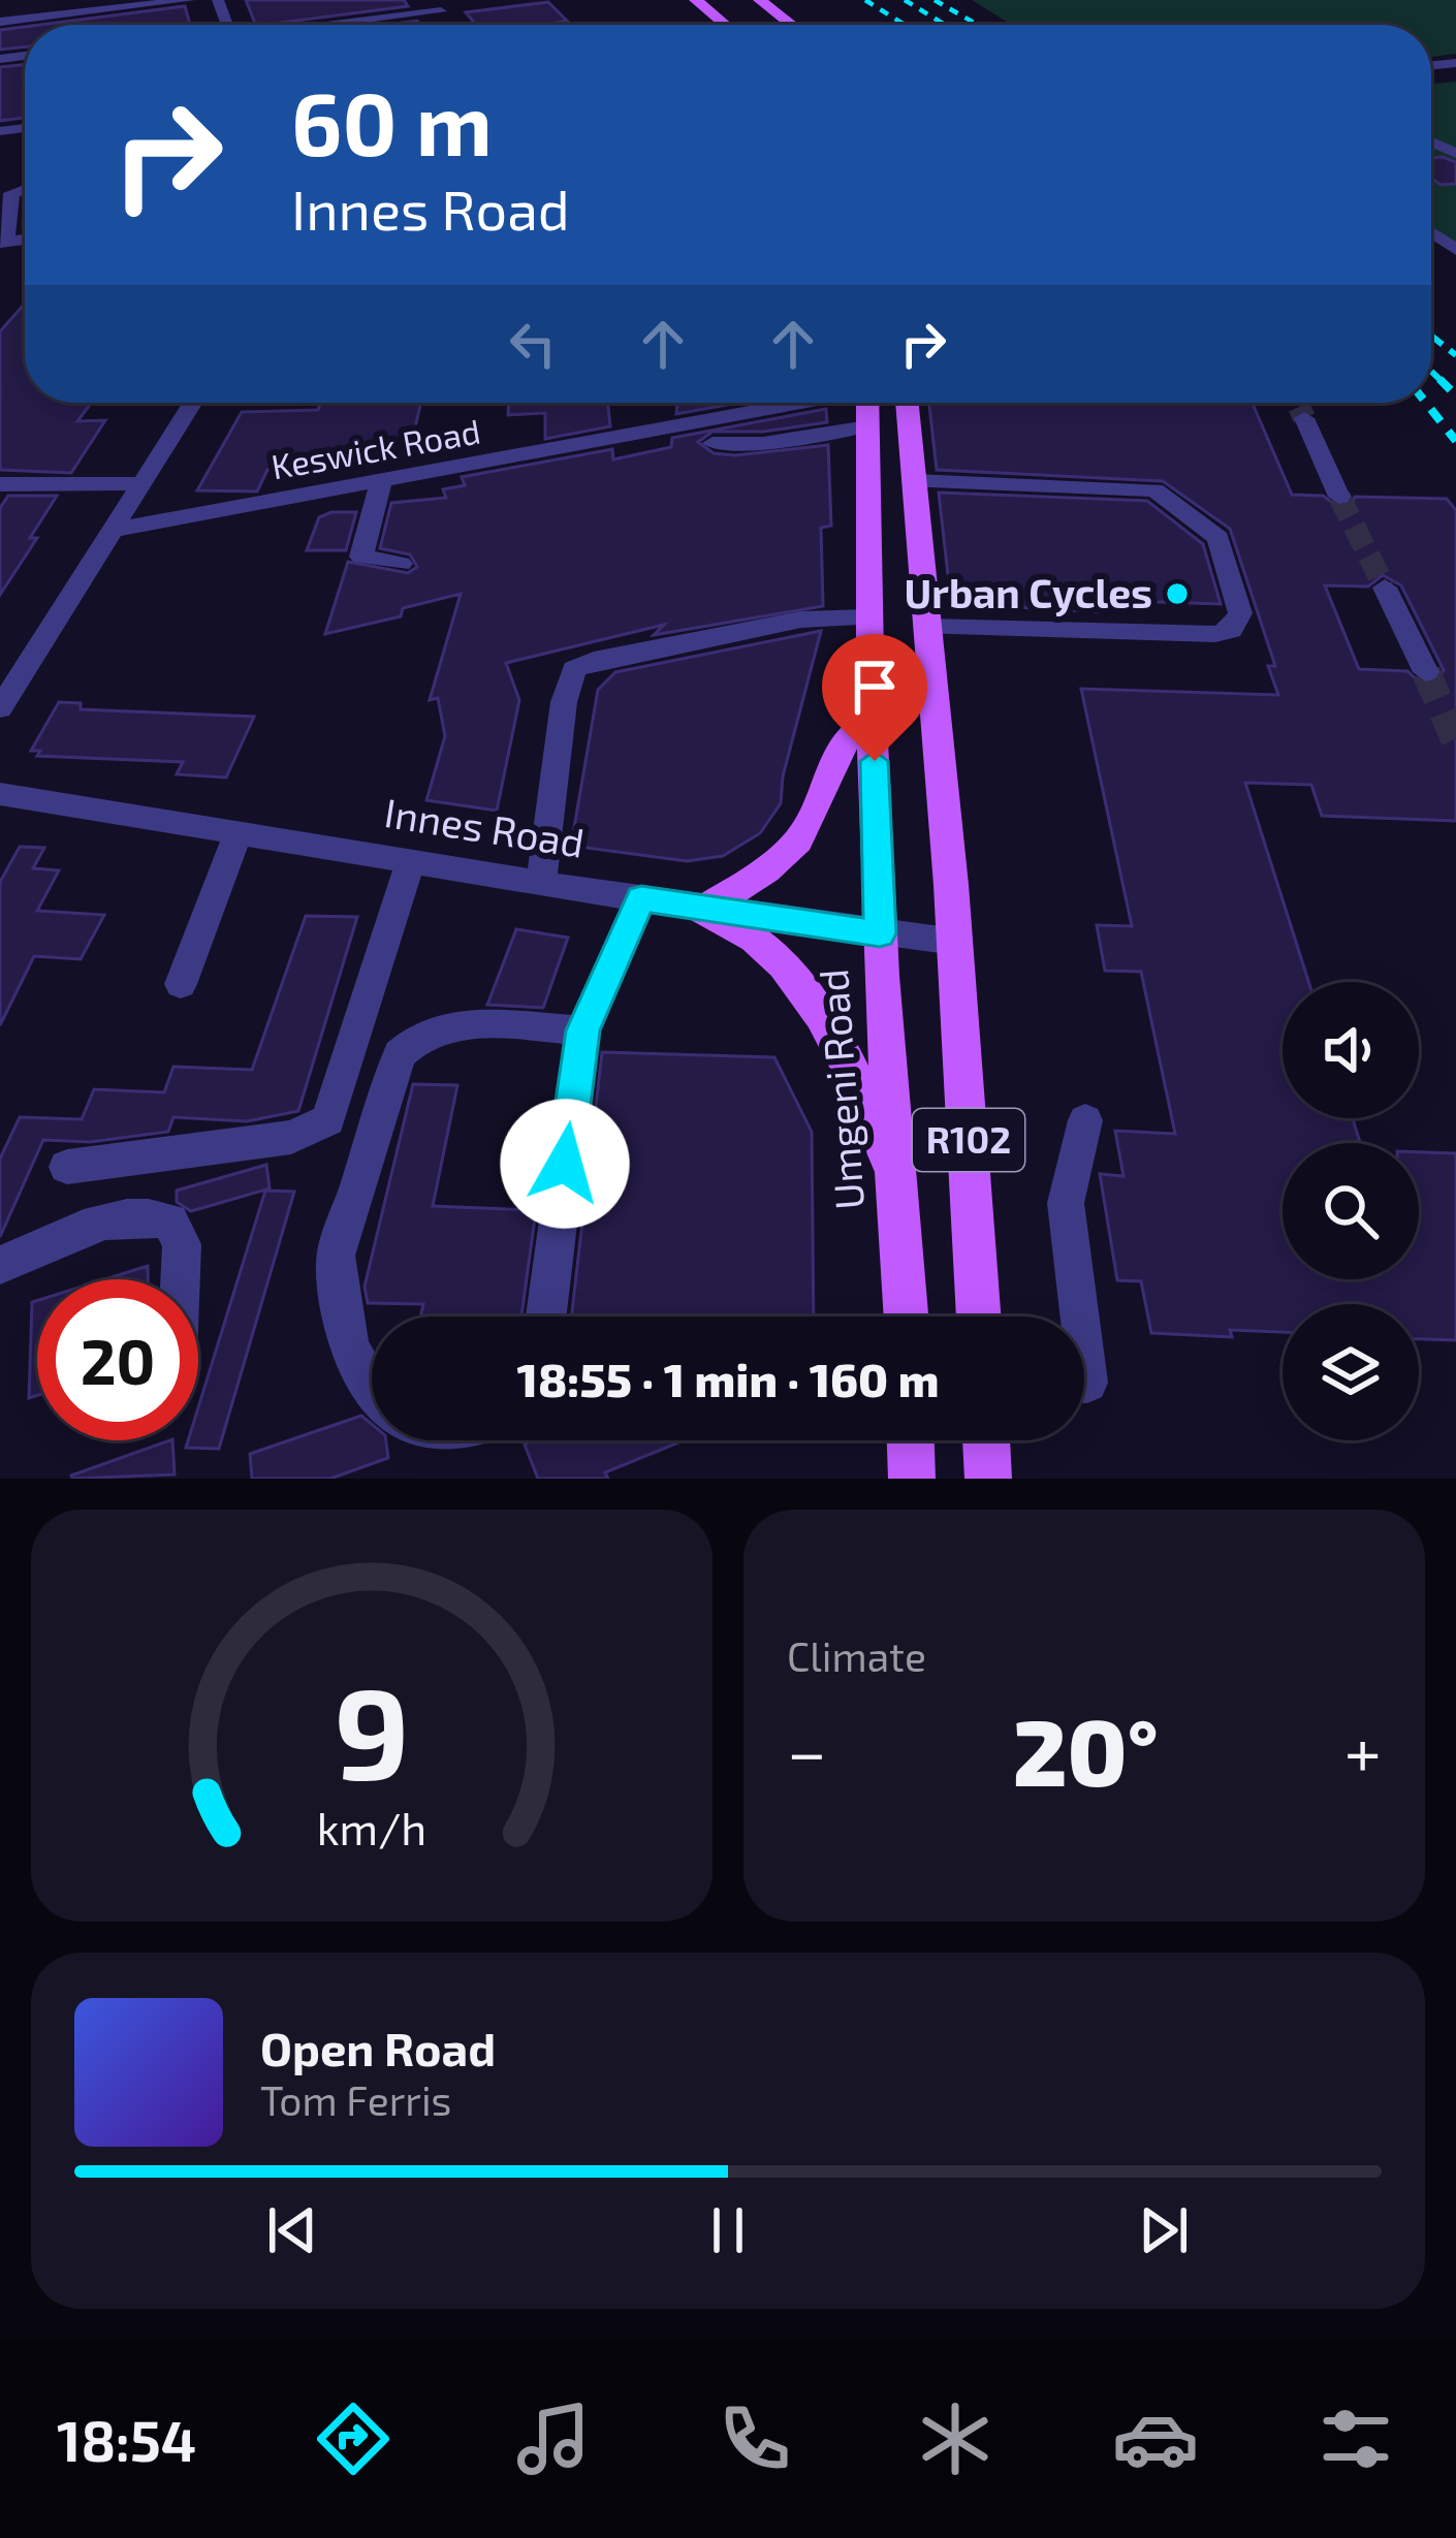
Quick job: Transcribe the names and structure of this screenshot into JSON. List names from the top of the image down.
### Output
{
  "streets": {
    "main road": ["Umgeni Road", "R102"],
    "street": ["Keswick Road", "Innes Road"]
  },
  "crossings": [
    ["Innes Road", "Umgeni Road"],
    ["Innes Road", "R102"]
  ],
  "places": ["Urban Cycles"],
  "page": {
    "turn": ["60 m", "Innes Road"],
    "limit": "20",
    "trip": "18:55 · 1 min · 160 m",
    "tile": "Climate",
    "heat": ["−", "20°", "+"],
    "song": ["Open Road", "Tom Ferris"],
    "tabs": "18:54",
    "gauge": ["9", "km/h"]
  }
}
